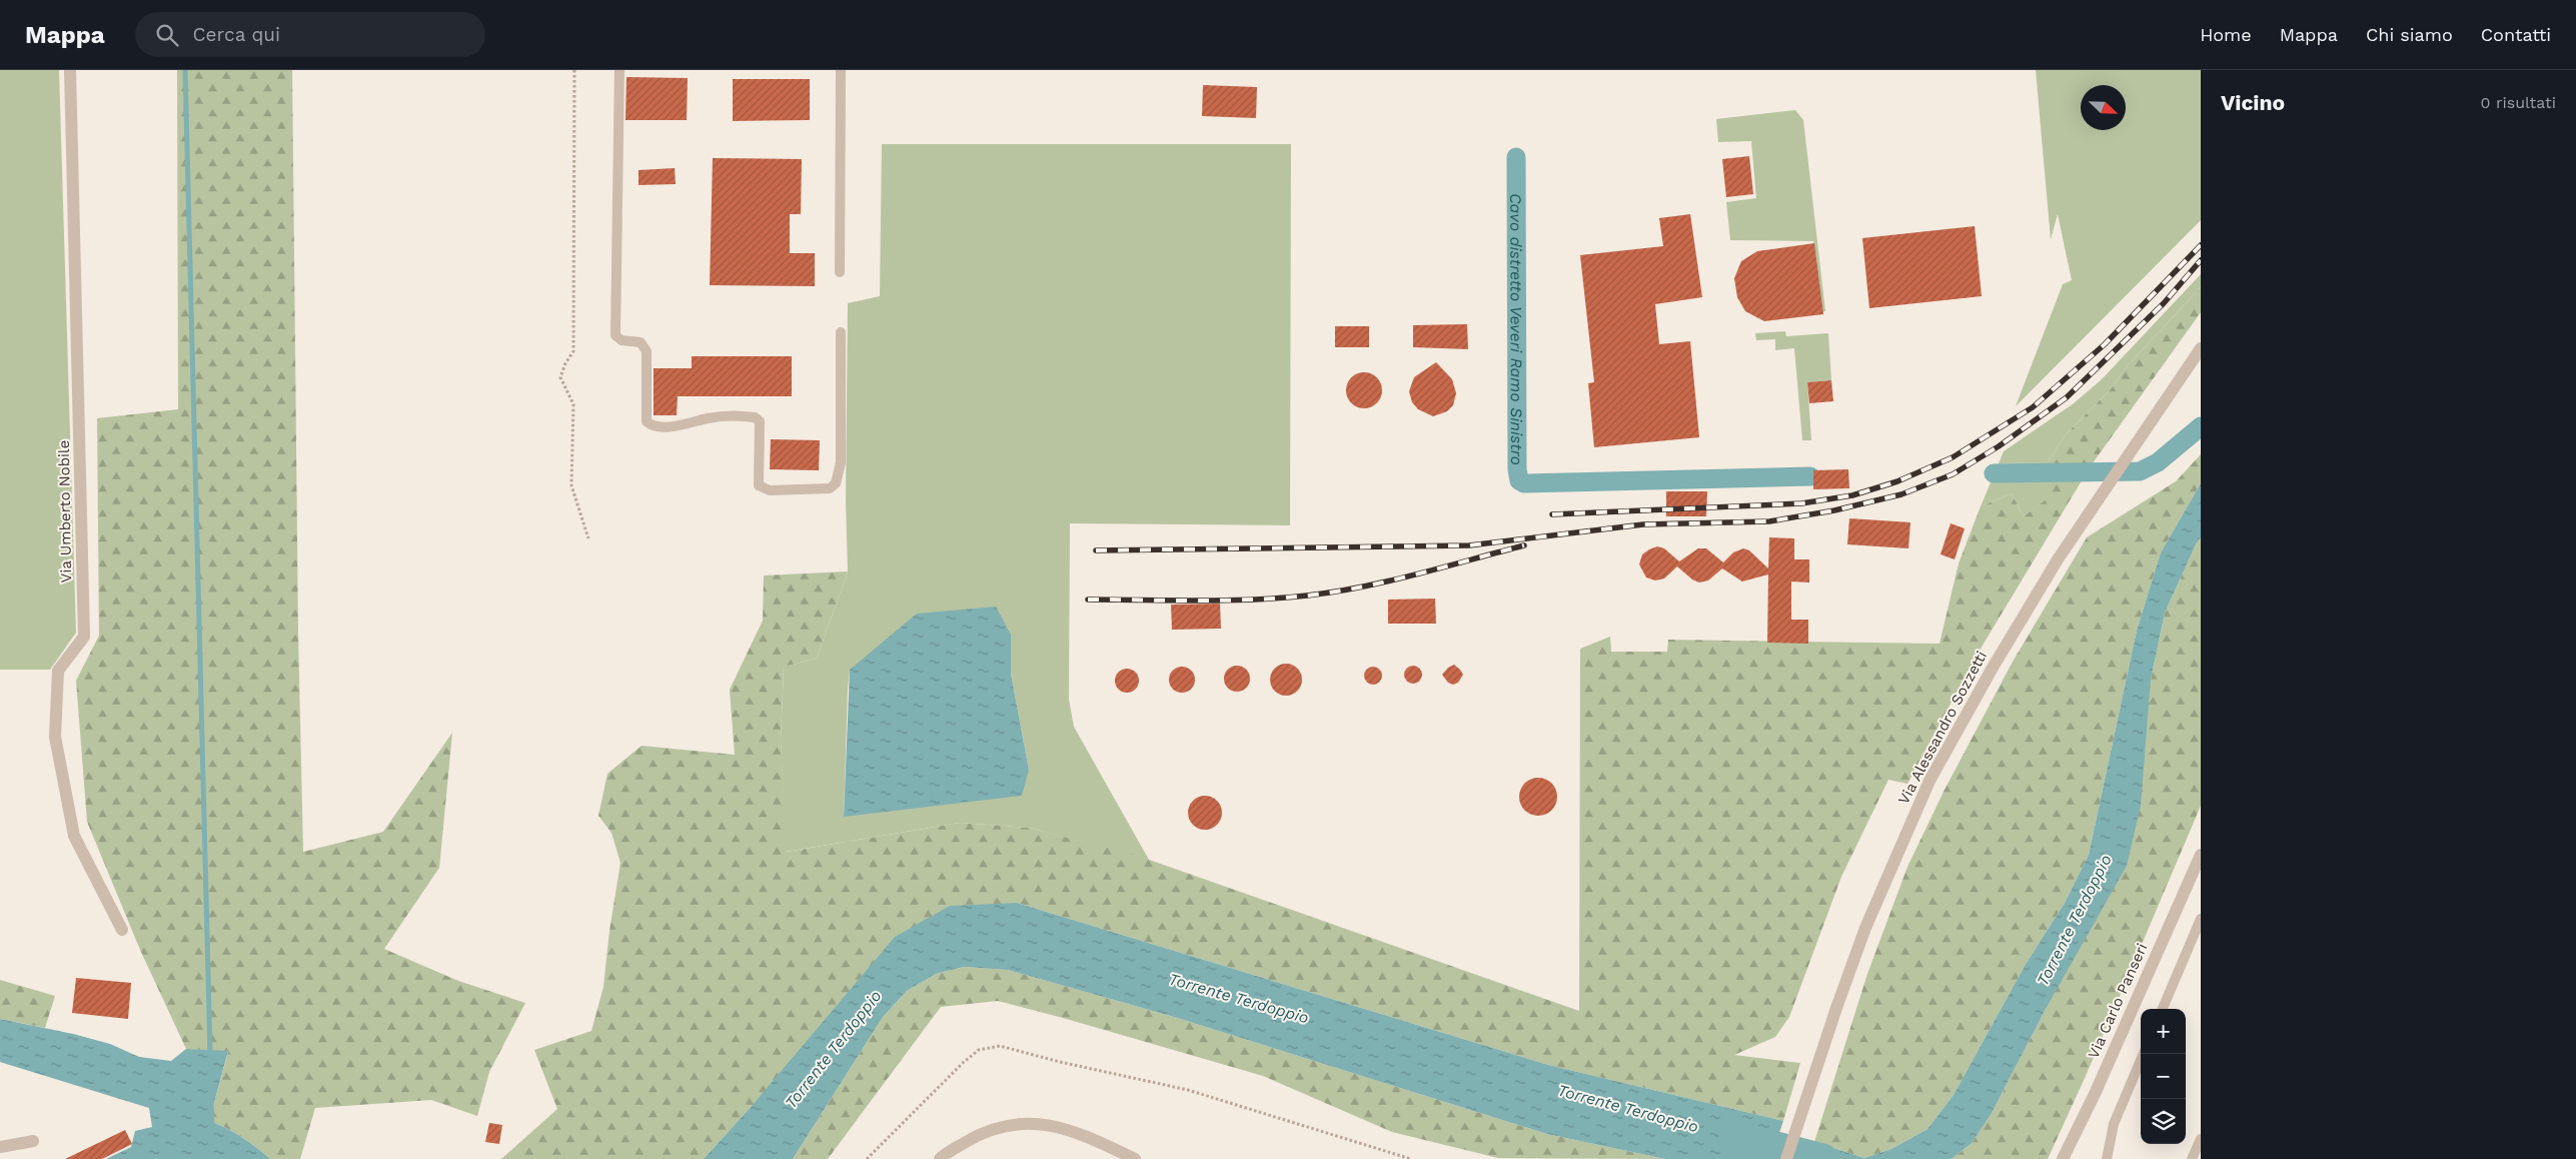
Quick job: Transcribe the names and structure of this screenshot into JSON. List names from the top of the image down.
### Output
{
  "streets": {
    "street": ["Via Umberto Nobile", "Via Alessandro Sozzetti", "Via Carlo Panseri"]
  },
  "water": ["Cavo distretto Veveri Ramo Sinistro", "Torrente Terdoppio"],
  "north": "bottom right",
  "page": {
    "header": "Mappa",
    "search": "Cerca qui",
    "nav": [
      "Home",
      "Mappa",
      "Chi siamo",
      "Contatti"
    ],
    "heading": ["Vicino", "0 risultati"],
    "map_buttons": ["+", "−"]
  }
}
